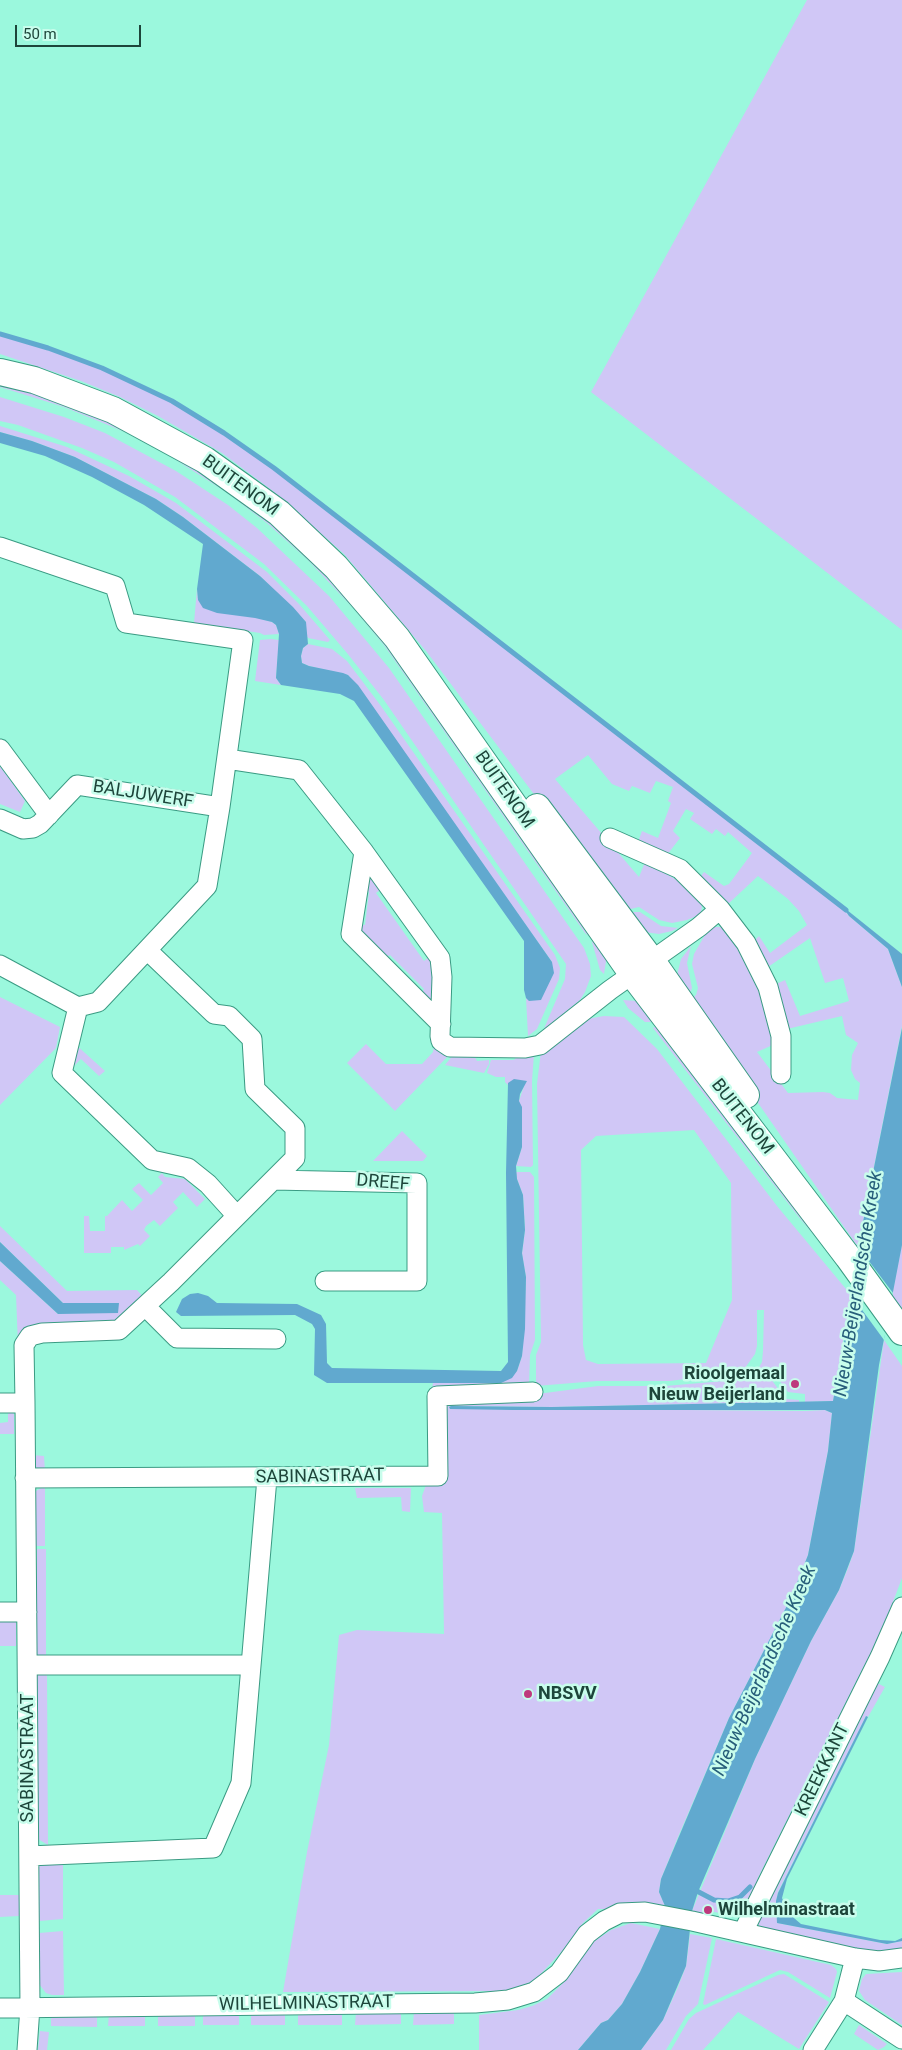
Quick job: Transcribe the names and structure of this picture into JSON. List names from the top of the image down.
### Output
{
  "streets": {
    "main road": ["BUITENOM"],
    "street": [
      "BALJUWERF",
      "DREEF",
      "SABINASTRAAT",
      "KREEKKANT",
      "WILHELMINASTRAAT"
    ]
  },
  "crossings": [
    ["SABINASTRAAT", "WILHELMINASTRAAT"],
    ["KREEKKANT", "WILHELMINASTRAAT"]
  ],
  "water": ["Nieuw-Beijerlandsche Kreek"],
  "places": ["Rioolgemaal Nieuw Beijerland", "NBSVV", "Wilhelminastraat"],
  "scale_bar": "50 m"
}
